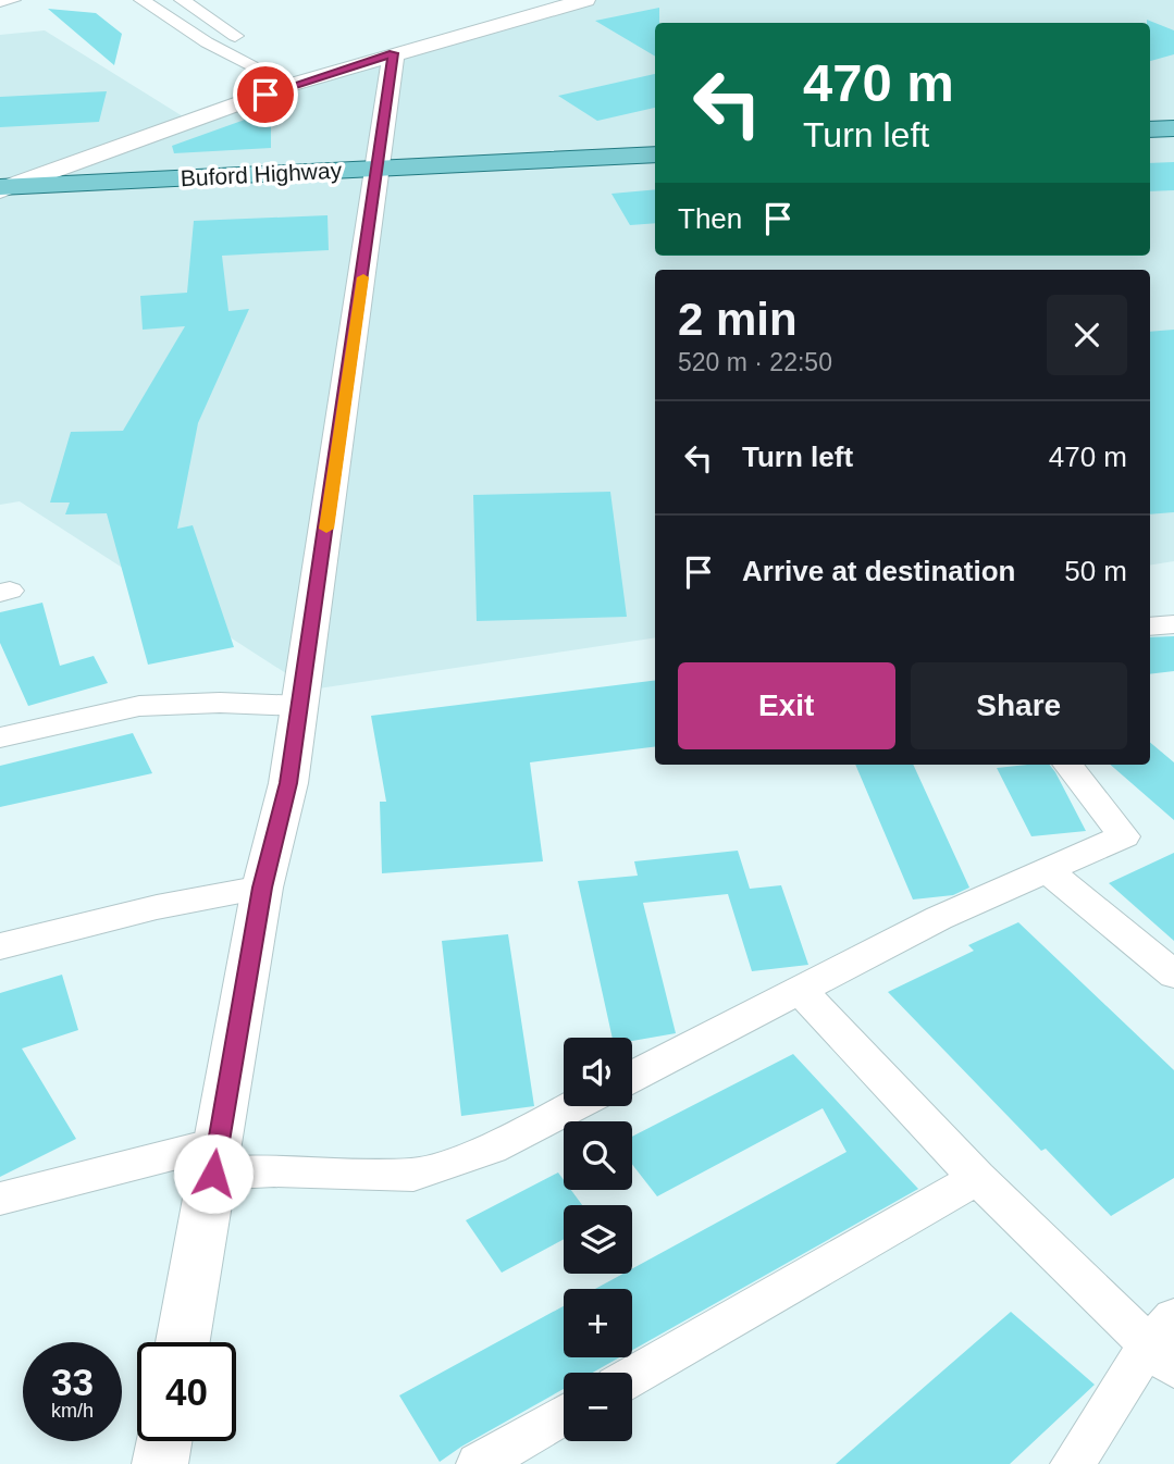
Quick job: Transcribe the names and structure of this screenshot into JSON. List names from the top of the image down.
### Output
{
  "streets": {
    "main road": ["Buford Highway"]
  },
  "page": {
    "turn": ["470 m", "Turn left"],
    "then": "Then",
    "heading": ["2 min", "520 m · 22:50"],
    "list": [
      {
        "name": "Turn left",
        "value": "470 m"
      },
      {
        "name": "Arrive at destination",
        "value": "50 m"
      }
    ],
    "buttons": ["Exit", "Share"],
    "map_buttons": ["+", "−"],
    "speed": "33 km/h",
    "limit": "40"
  }
}
